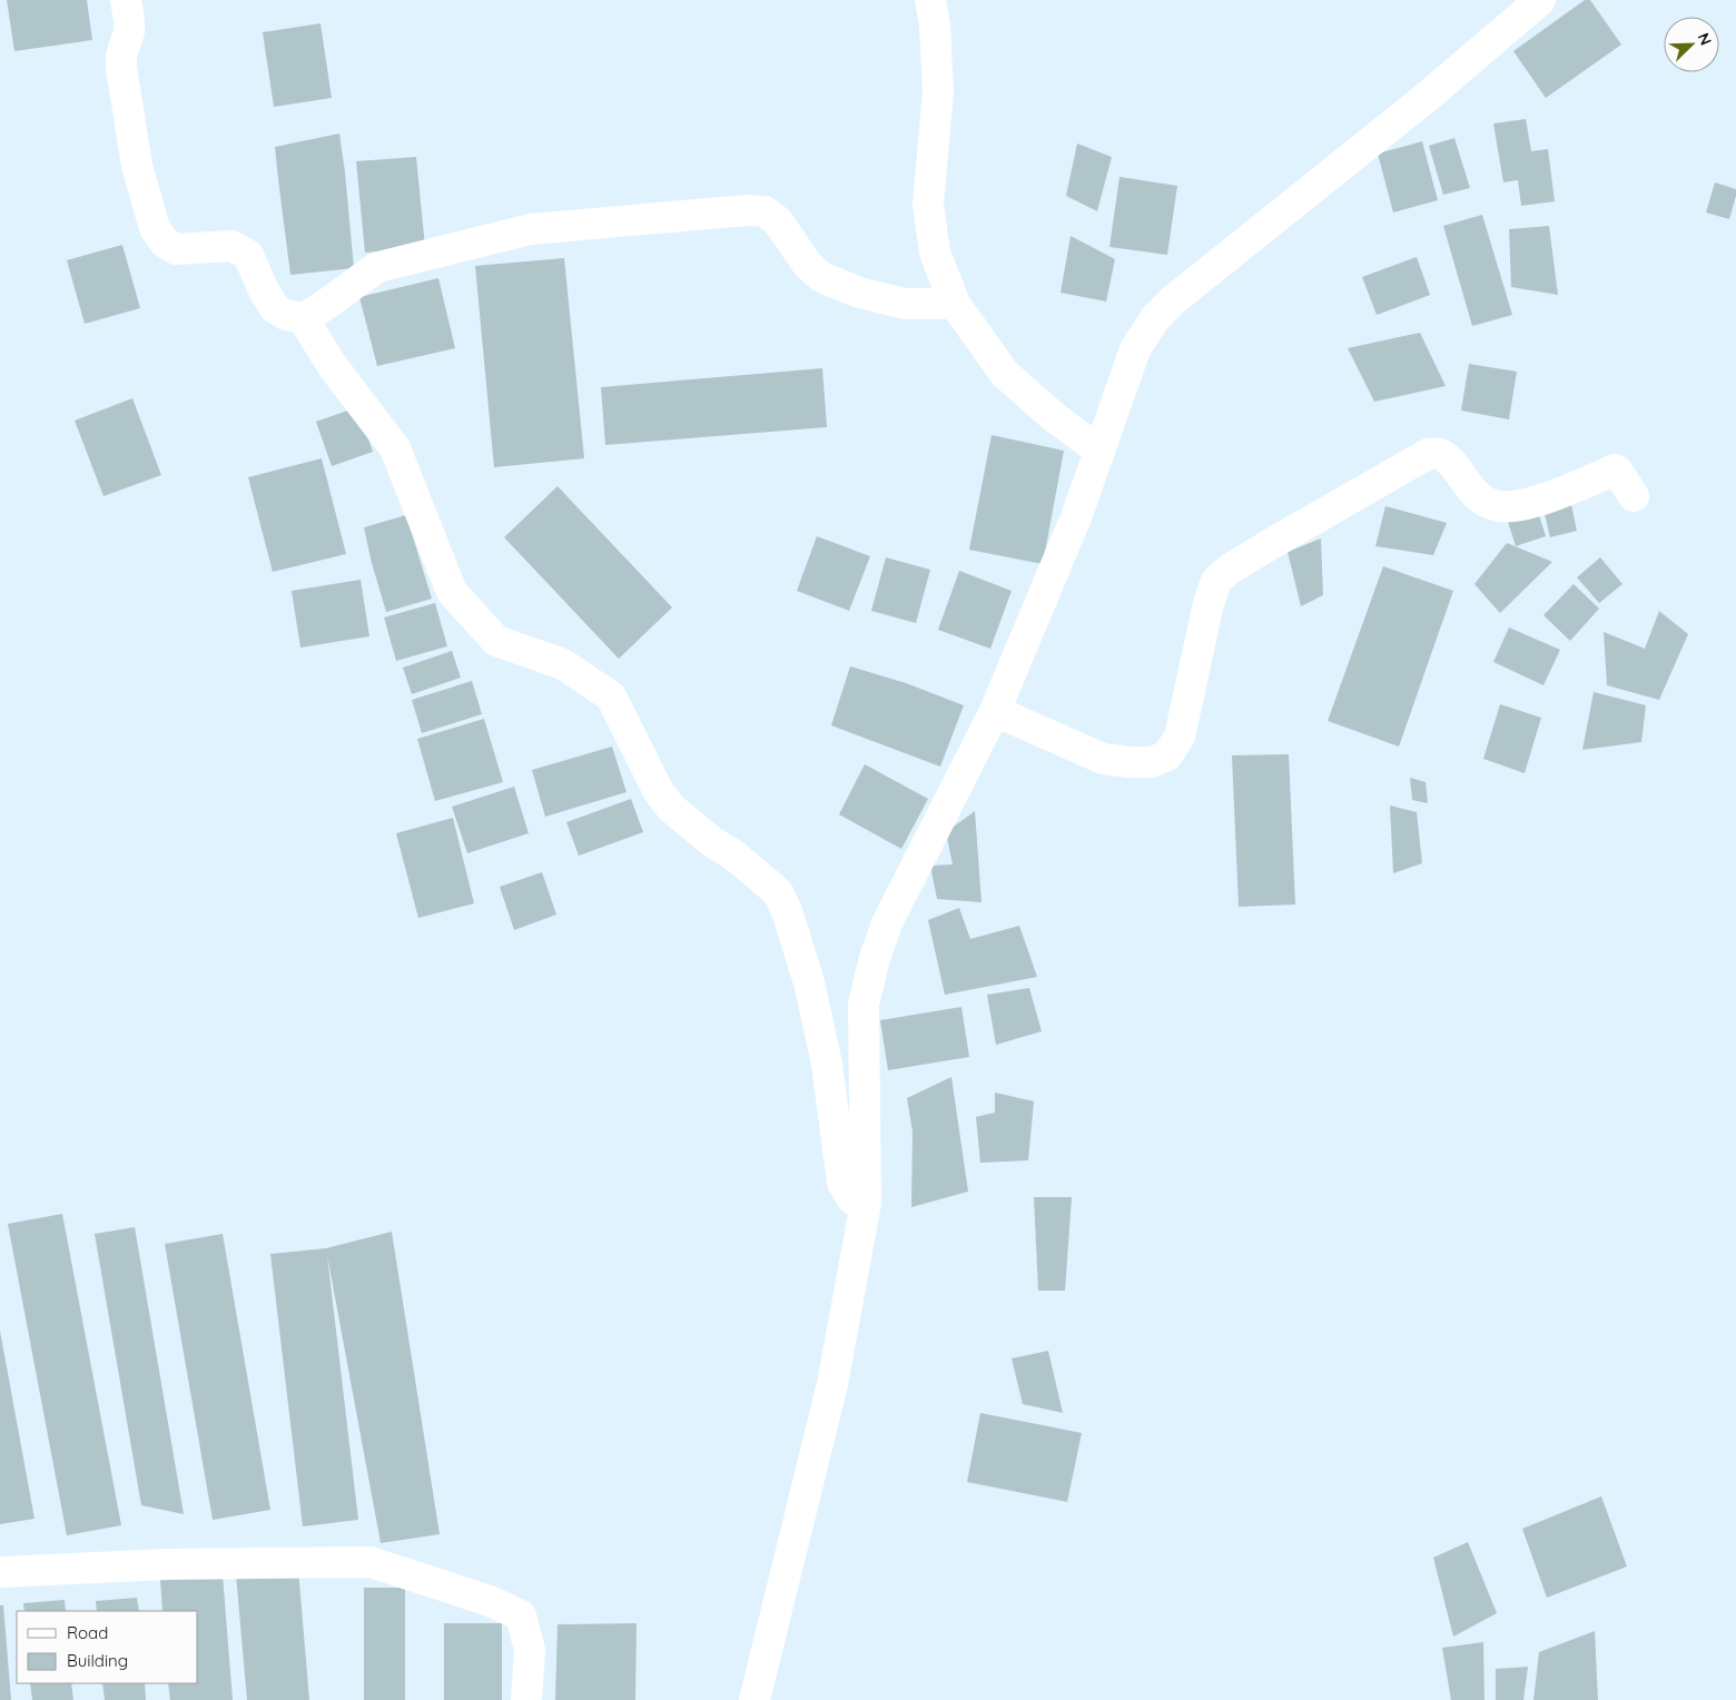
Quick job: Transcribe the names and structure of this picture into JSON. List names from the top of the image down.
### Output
{
  "legend": ["Road", "Building"],
  "north": "top right"
}
